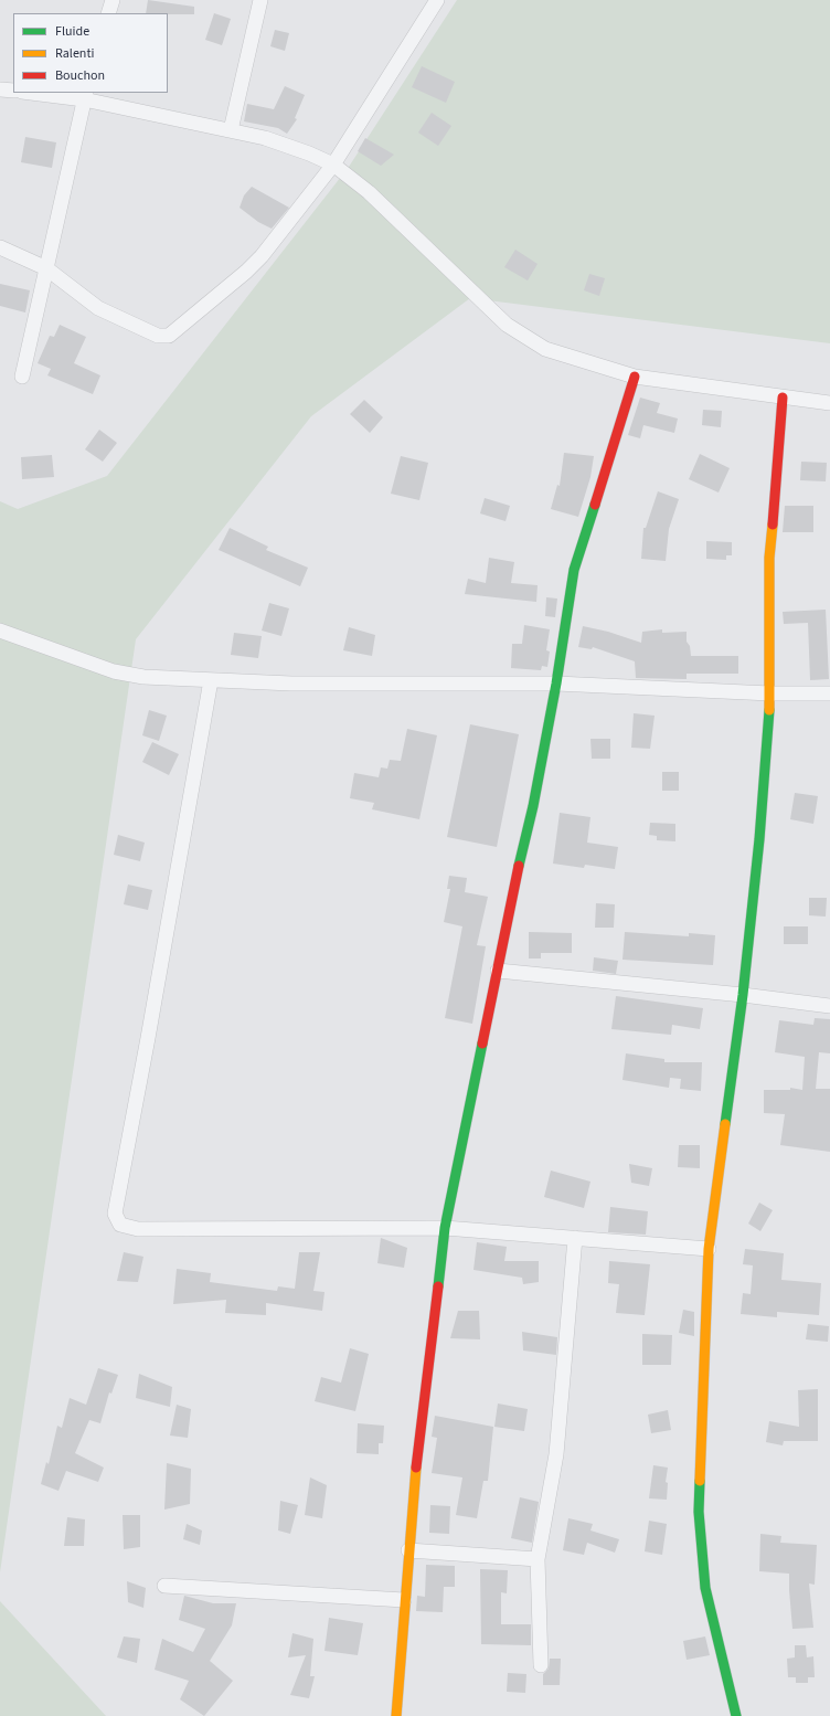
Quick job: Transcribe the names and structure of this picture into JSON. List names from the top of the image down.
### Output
{
  "legend": ["Fluide", "Ralenti", "Bouchon"]
}
